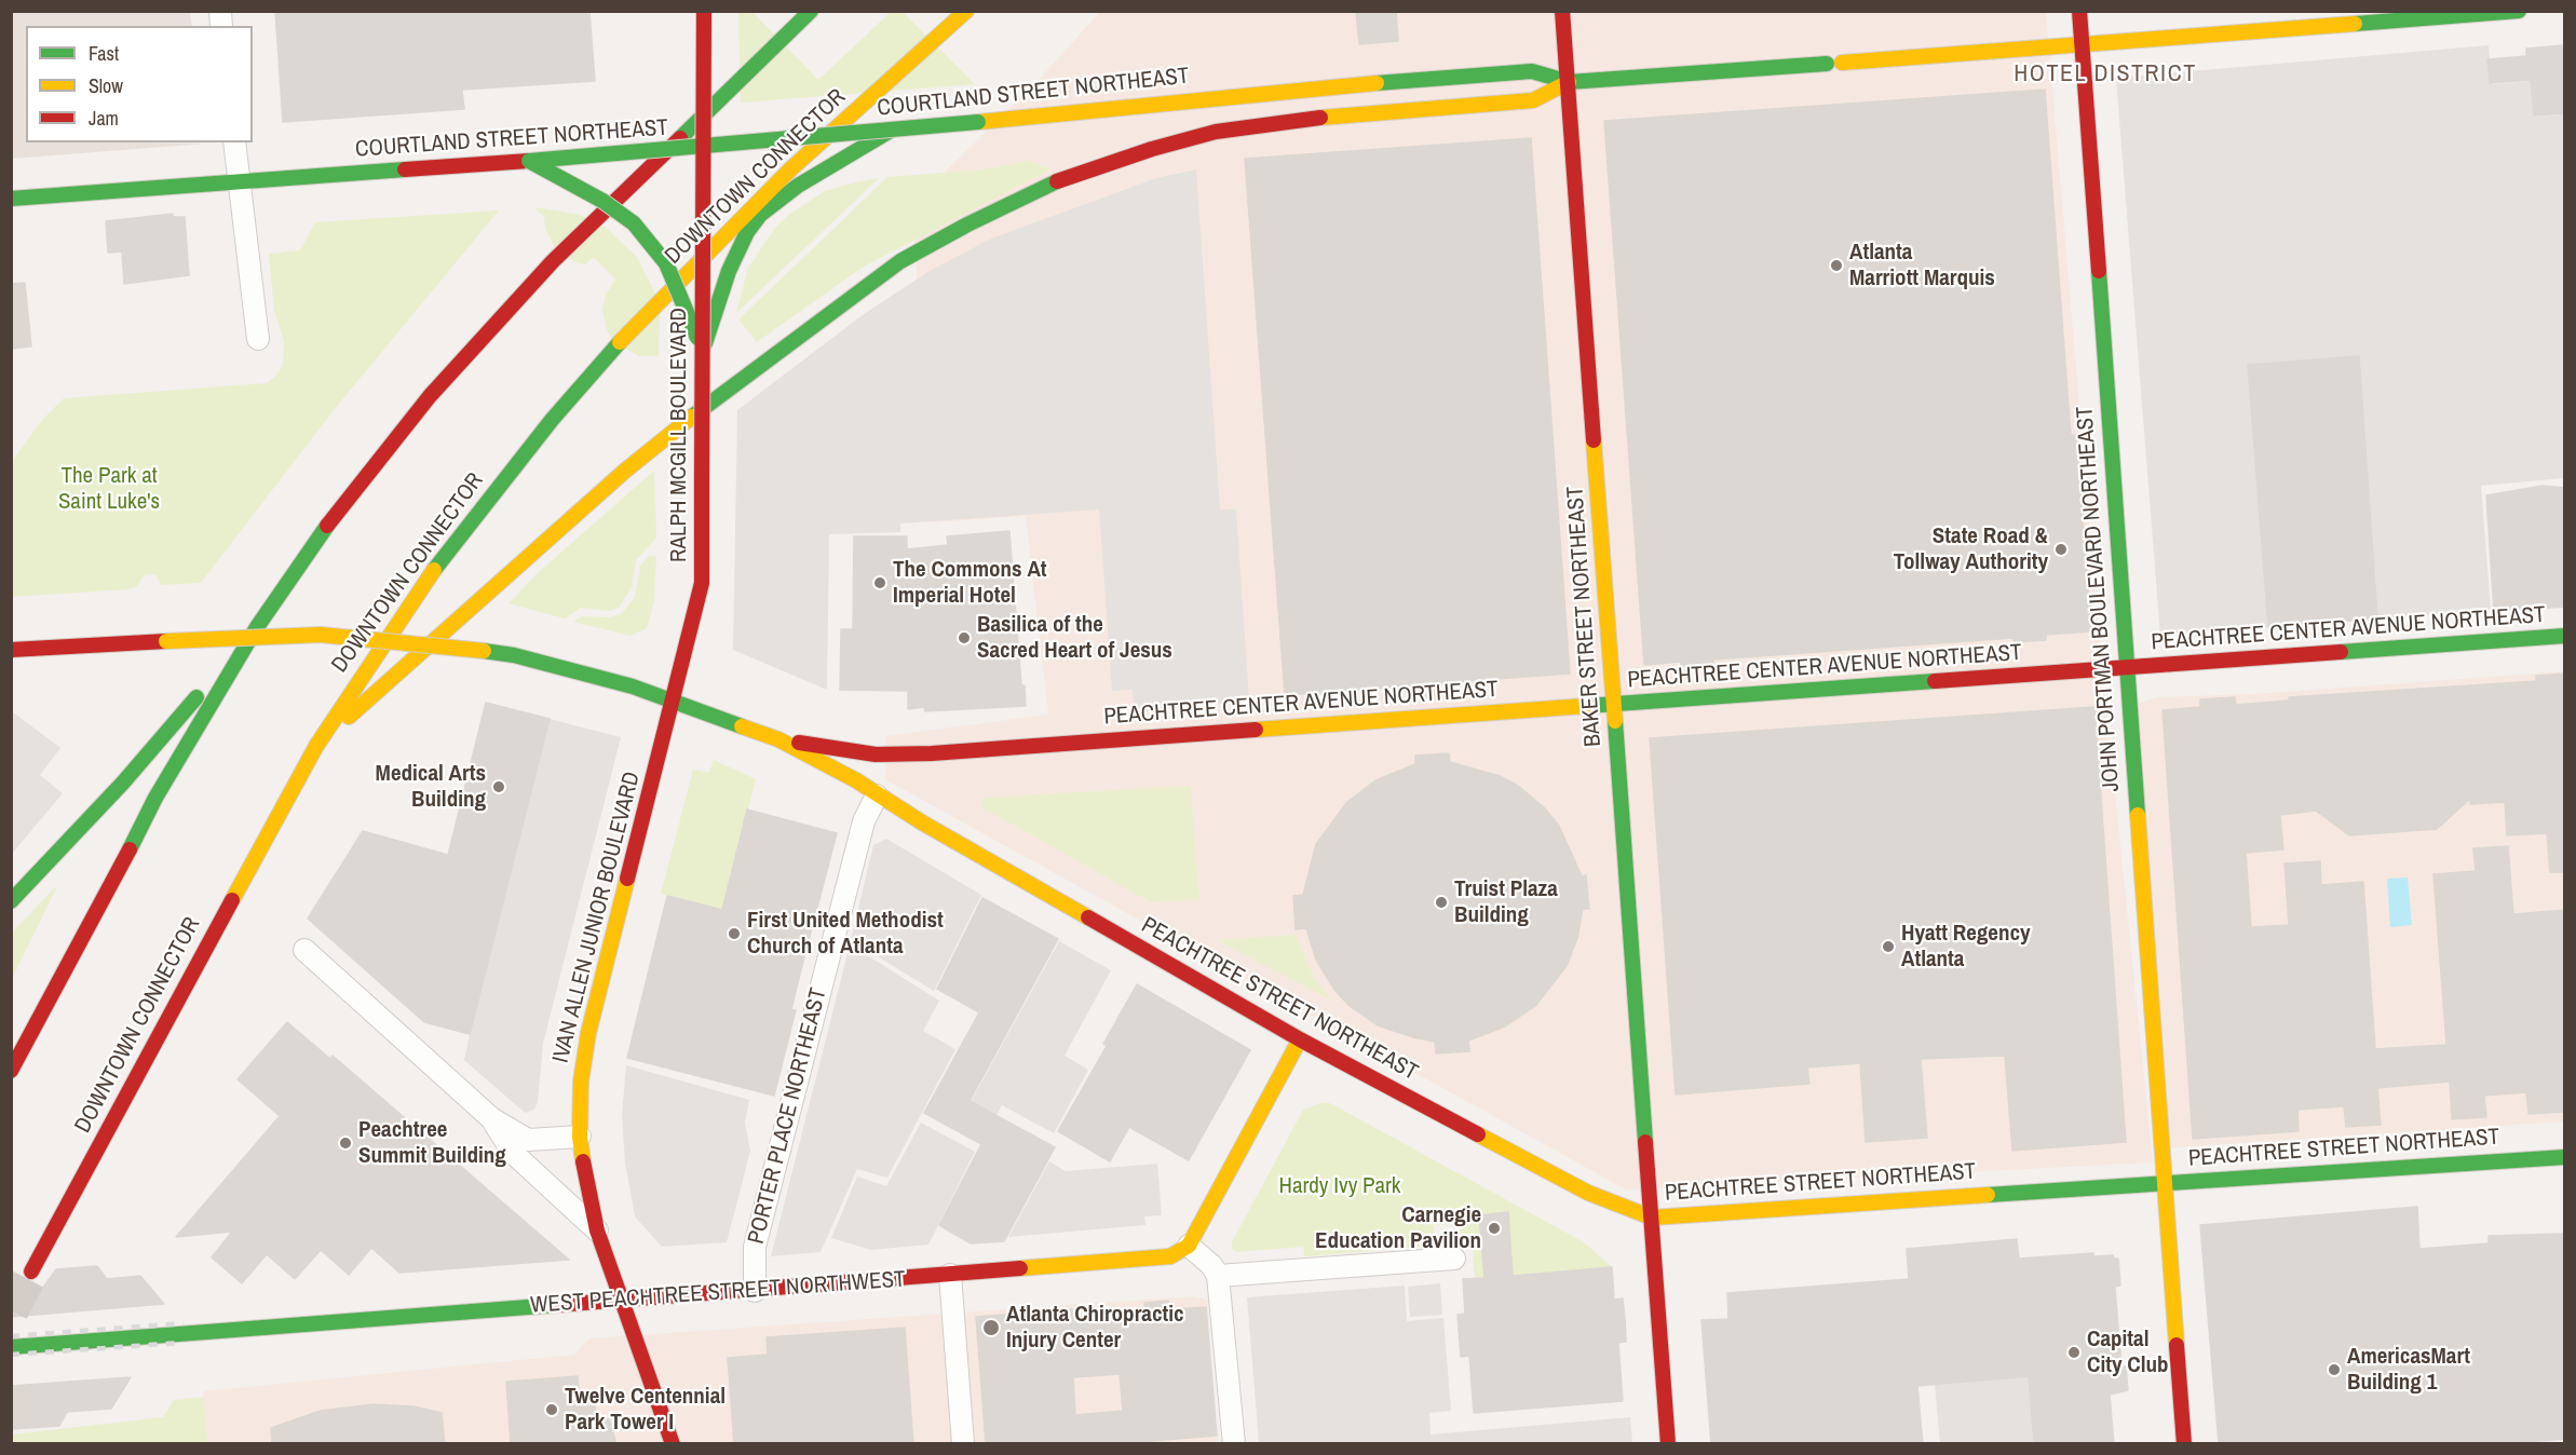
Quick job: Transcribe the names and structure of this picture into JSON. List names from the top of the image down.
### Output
{
  "streets": {
    "main road": [
      "COURTLAND STREET NORTHEAST",
      "DOWNTOWN CONNECTOR",
      "RALPH MCGILL BOULEVARD",
      "JOHN PORTMAN BOULEVARD NORTHEAST",
      "BAKER STREET NORTHEAST",
      "PEACHTREE CENTER AVENUE NORTHEAST",
      "IVAN ALLEN JUNIOR BOULEVARD",
      "PEACHTREE STREET NORTHEAST",
      "WEST PEACHTREE STREET NORTHWEST"
    ],
    "street": ["PORTER PLACE NORTHEAST"]
  },
  "crossings": [
    ["COURTLAND STREET NORTHEAST", "RALPH MCGILL BOULEVARD"],
    ["COURTLAND STREET NORTHEAST", "JOHN PORTMAN BOULEVARD NORTHEAST"],
    ["COURTLAND STREET NORTHEAST", "BAKER STREET NORTHEAST"],
    ["RALPH MCGILL BOULEVARD", "IVAN ALLEN JUNIOR BOULEVARD"],
    ["RALPH MCGILL BOULEVARD", "PEACHTREE STREET NORTHEAST"],
    ["JOHN PORTMAN BOULEVARD NORTHEAST", "PEACHTREE CENTER AVENUE NORTHEAST"],
    ["JOHN PORTMAN BOULEVARD NORTHEAST", "PEACHTREE STREET NORTHEAST"],
    ["BAKER STREET NORTHEAST", "PEACHTREE CENTER AVENUE NORTHEAST"],
    ["BAKER STREET NORTHEAST", "PEACHTREE STREET NORTHEAST"],
    ["PEACHTREE CENTER AVENUE NORTHEAST", "PEACHTREE STREET NORTHEAST"],
    ["IVAN ALLEN JUNIOR BOULEVARD", "PEACHTREE STREET NORTHEAST"],
    ["IVAN ALLEN JUNIOR BOULEVARD", "WEST PEACHTREE STREET NORTHWEST"],
    ["PEACHTREE STREET NORTHEAST", "PORTER PLACE NORTHEAST"],
    ["PORTER PLACE NORTHEAST", "WEST PEACHTREE STREET NORTHWEST"]
  ],
  "districts": ["HOTEL DISTRICT"],
  "parks": ["The Park at Saint Luke's", "Hardy Ivy Park"],
  "places": [
    "Atlanta Marriott Marquis",
    "State Road & Tollway Authority",
    "The Commons At Imperial Hotel",
    "Basilica of the Sacred Heart of Jesus",
    "Medical Arts Building",
    "Truist Plaza Building",
    "First United Methodist Church of Atlanta",
    "Hyatt Regency Atlanta",
    "Peachtree Summit Building",
    "Carnegie Education Pavilion",
    "Atlanta Chiropractic Injury Center",
    "Capital City Club",
    "AmericasMart Building 1",
    "Twelve Centennial Park Tower I"
  ],
  "legend": ["Fast", "Slow", "Jam"]
}
